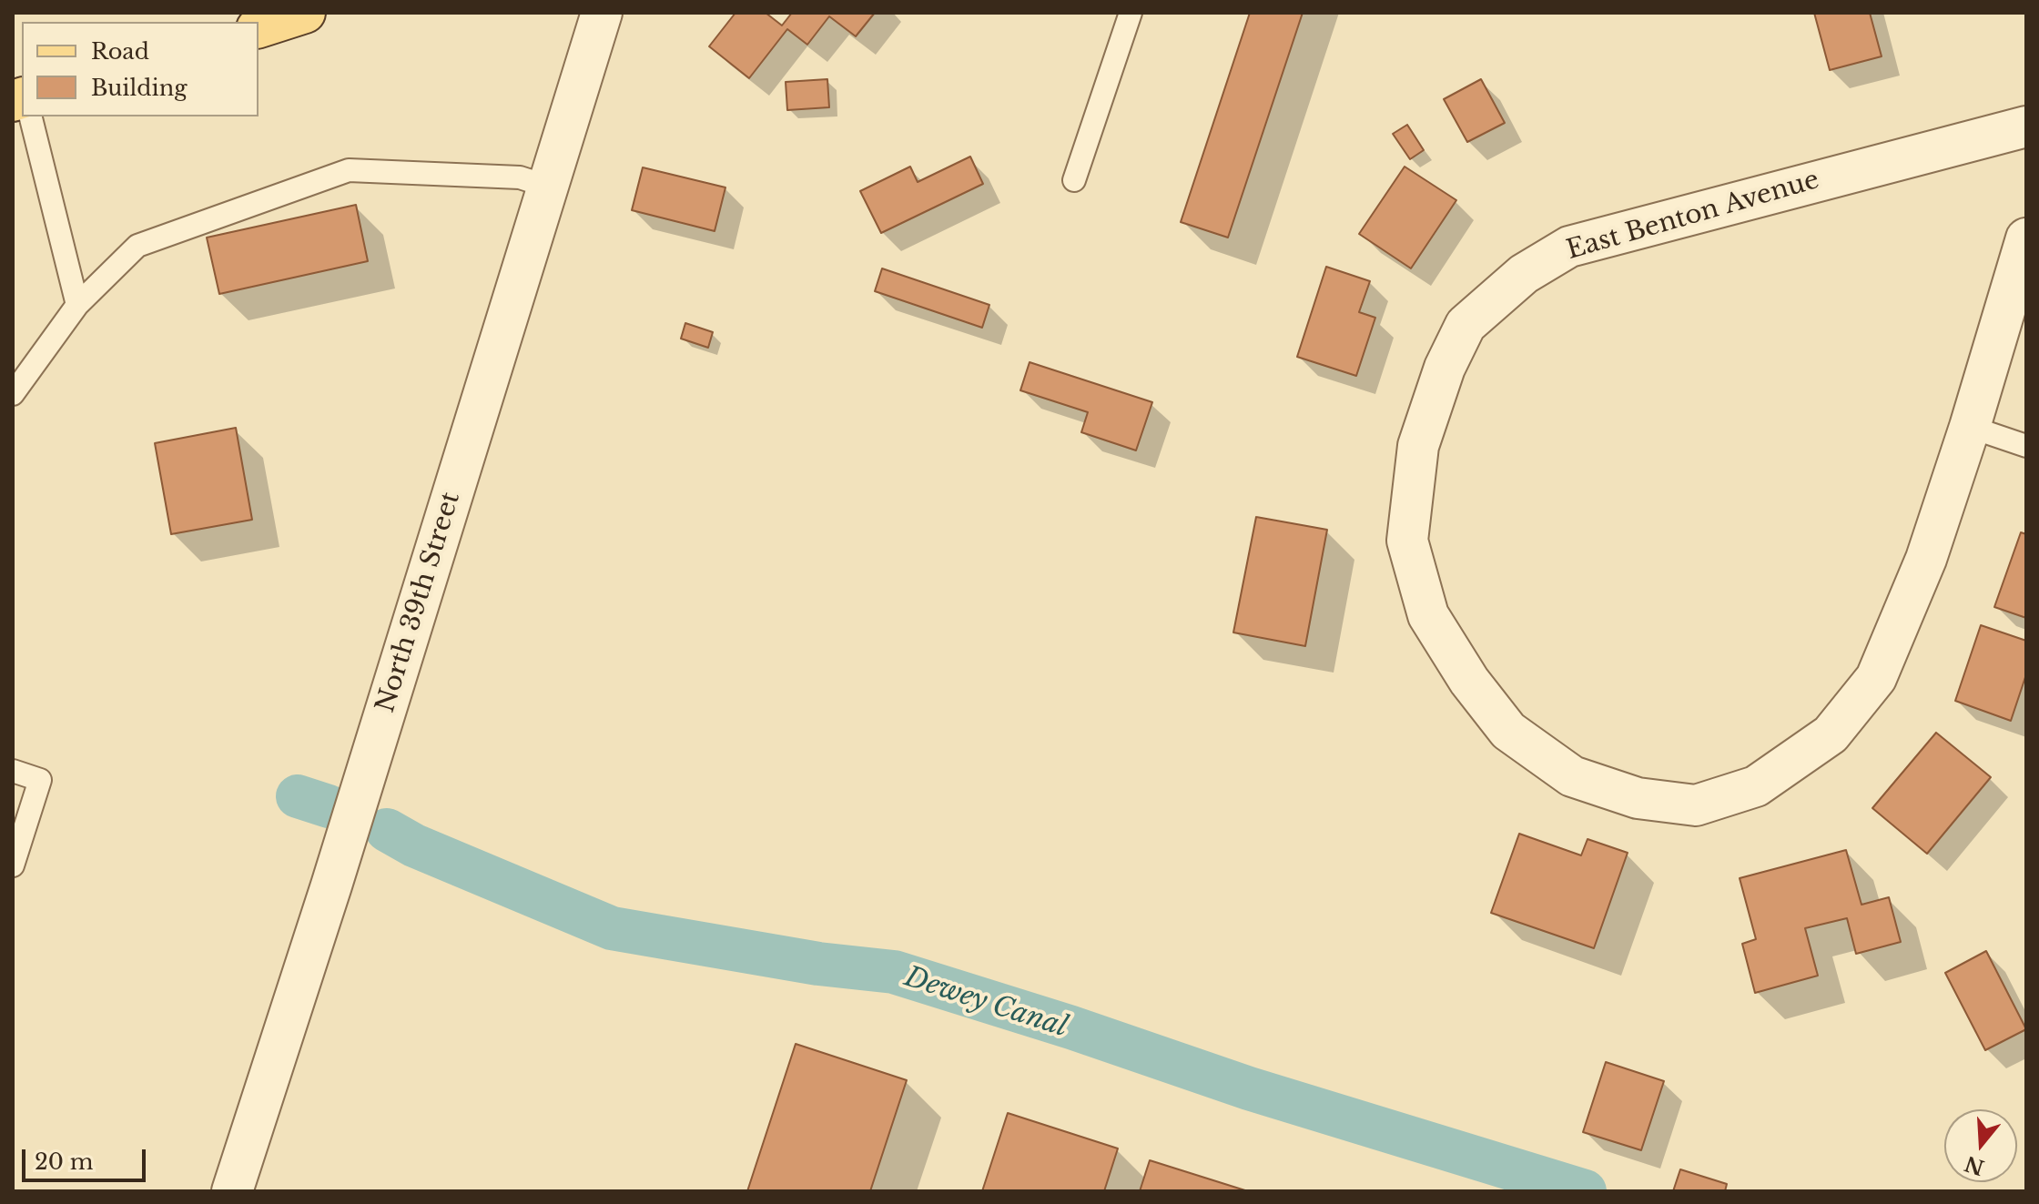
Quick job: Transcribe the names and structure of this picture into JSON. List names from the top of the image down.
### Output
{
  "streets": {
    "street": ["East Benton Avenue", "North 39th Street"]
  },
  "water": ["Dewey Canal"],
  "legend": ["Road", "Building"],
  "scale_bar": "20 m",
  "north": "bottom"
}
